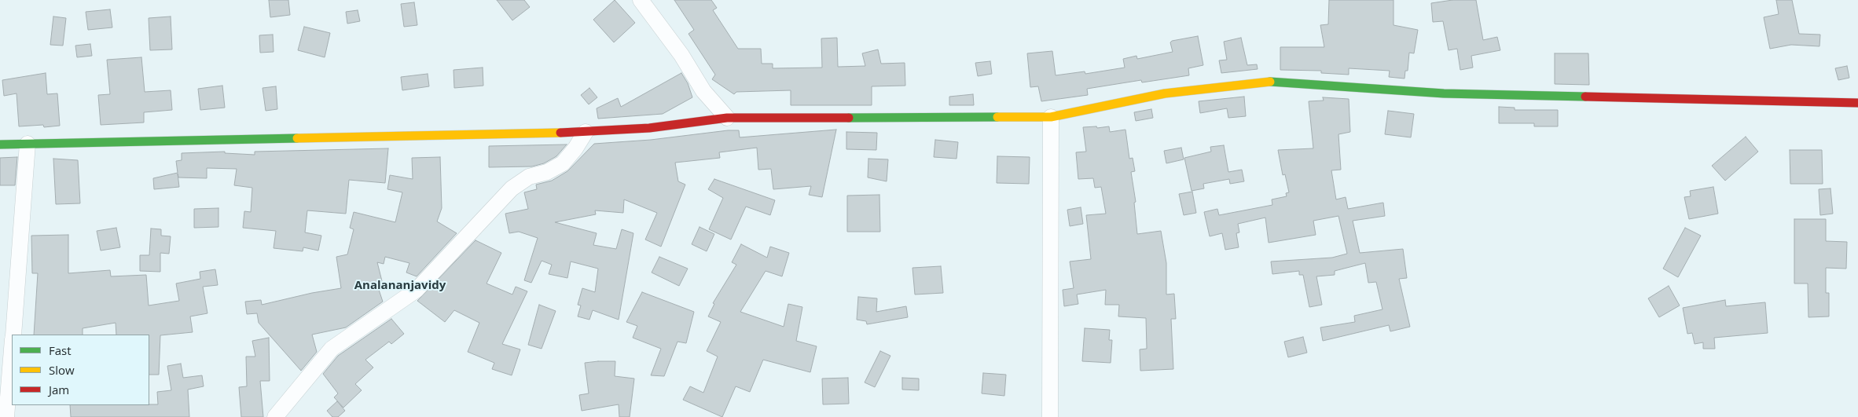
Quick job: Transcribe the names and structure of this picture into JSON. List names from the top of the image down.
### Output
{
  "districts": ["Analananjavidy"],
  "legend": ["Fast", "Slow", "Jam"]
}
